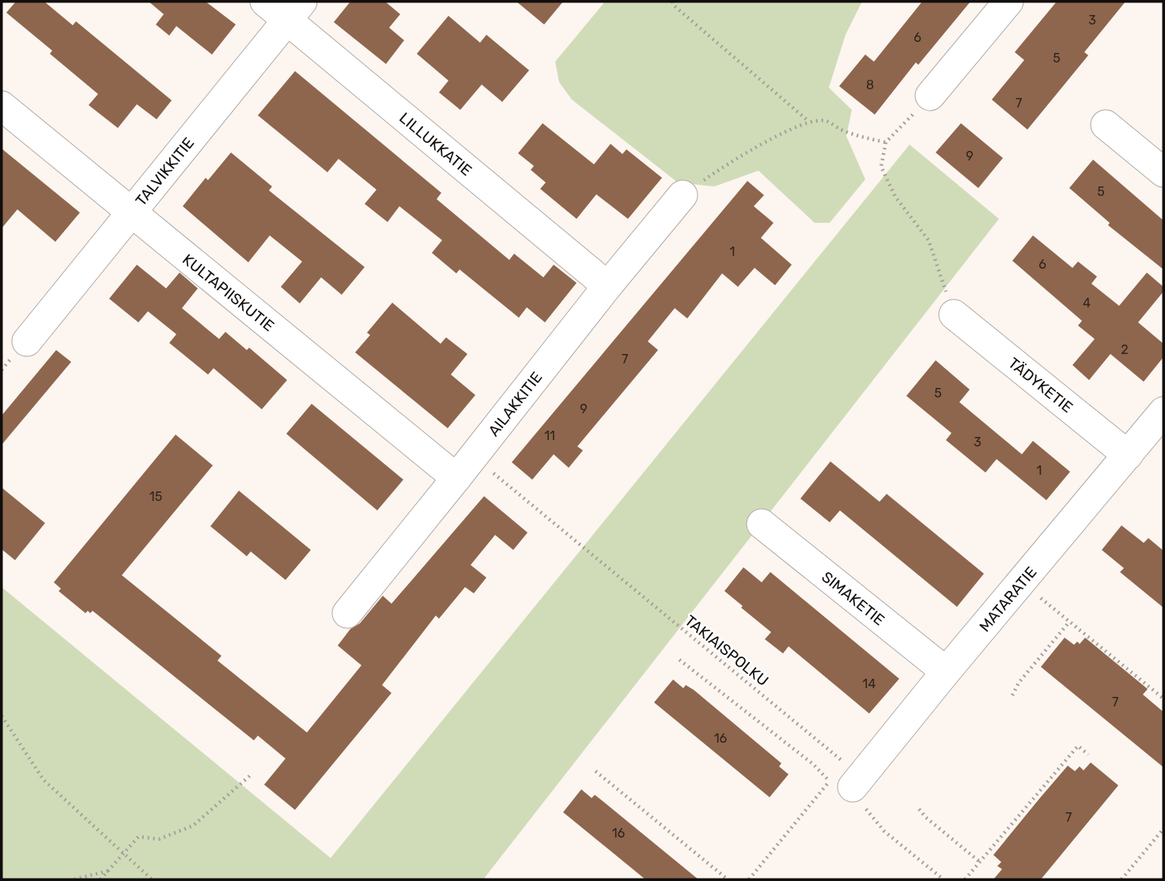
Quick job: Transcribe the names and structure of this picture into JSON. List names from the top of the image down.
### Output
{
  "streets": {
    "street": [
      "LILLUKKATIE",
      "TALVIKKITIE",
      "KULTAPIISKUTIE",
      "TÄDYKETIE",
      "AILAKKITIE",
      "SIMAKETIE",
      "MATARATIE"
    ],
    "path": ["TAKIAISPOLKU"]
  },
  "crossings": [
    ["LILLUKKATIE", "TALVIKKITIE"],
    ["LILLUKKATIE", "AILAKKITIE"],
    ["TALVIKKITIE", "KULTAPIISKUTIE"],
    ["KULTAPIISKUTIE", "AILAKKITIE"],
    ["KULTAPIISKUTIE", "TAKIAISPOLKU"],
    ["TÄDYKETIE", "MATARATIE"],
    ["AILAKKITIE", "TAKIAISPOLKU"],
    ["SIMAKETIE", "MATARATIE"],
    ["MATARATIE", "TAKIAISPOLKU"]
  ],
  "house_numbers": [
    "3",
    "6",
    "5",
    "8",
    "7",
    "9",
    "5",
    "1",
    "6",
    "4",
    "2",
    "7",
    "5",
    "9",
    "11",
    "3",
    "1",
    "15",
    "14",
    "7",
    "16",
    "7",
    "16"
  ]
}
